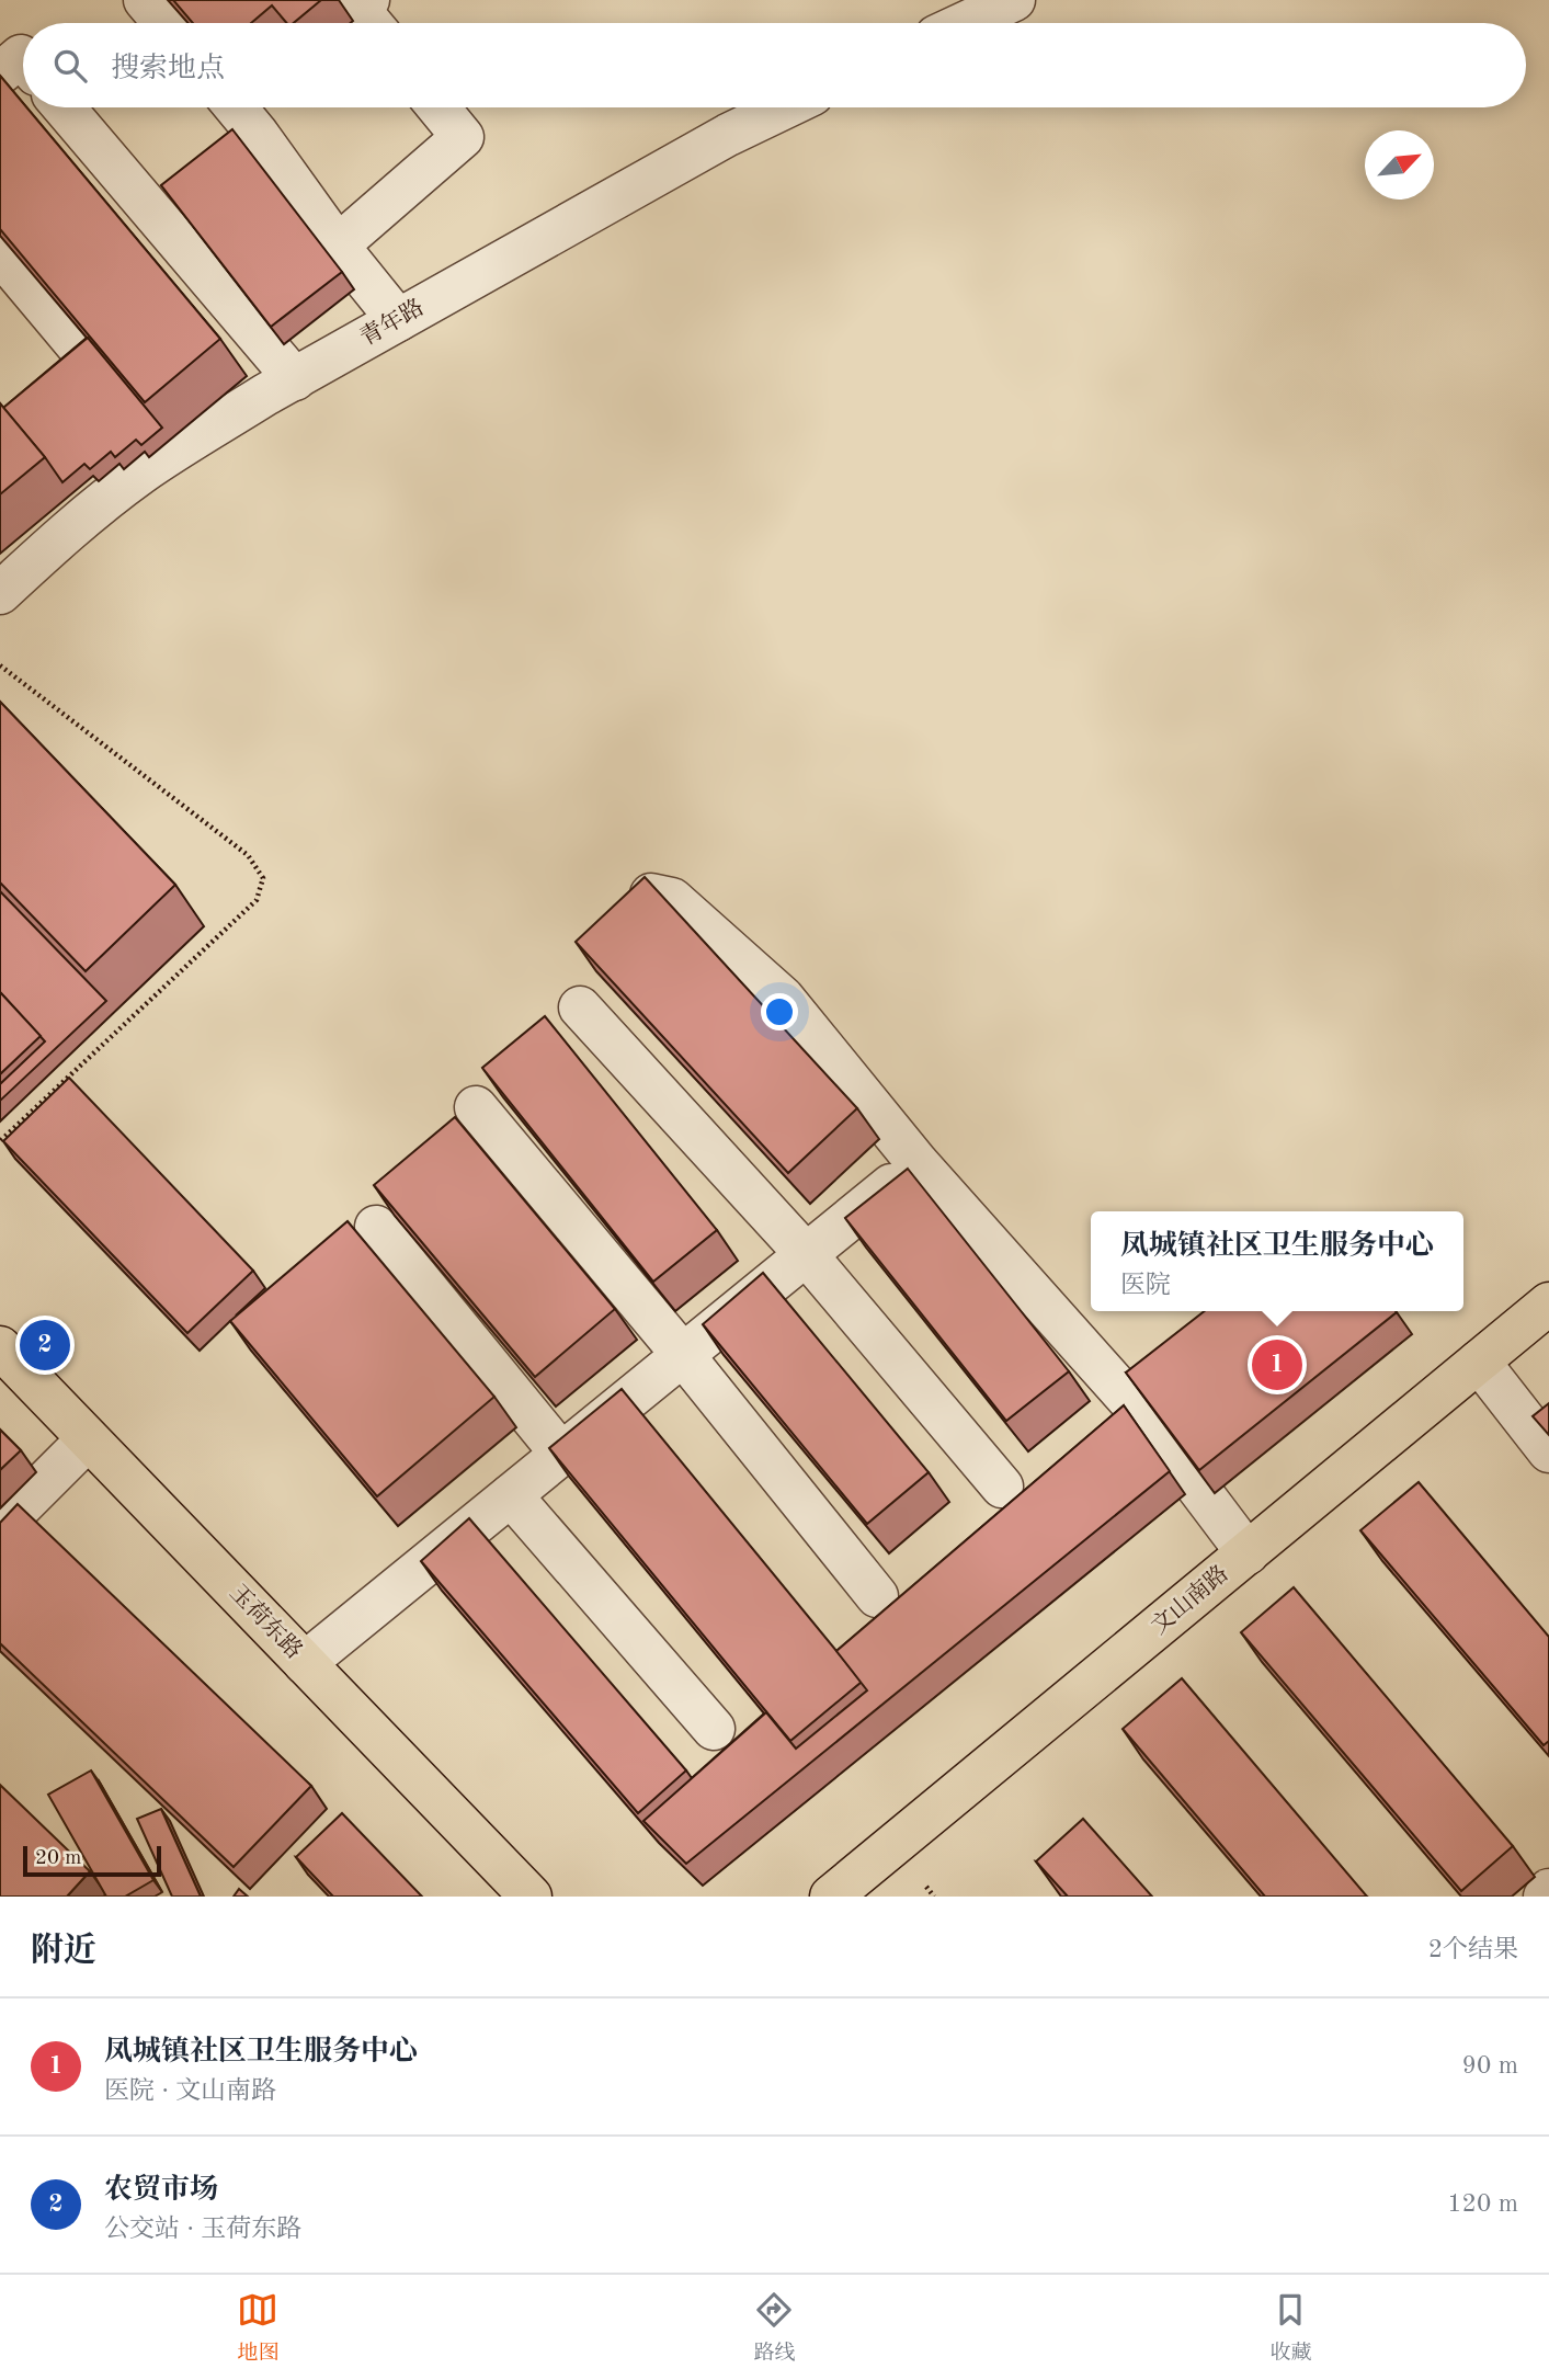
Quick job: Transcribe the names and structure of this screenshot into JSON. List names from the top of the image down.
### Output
{
  "streets": {
    "main road": ["文山南路", "玉荷东路"],
    "street": ["青年路"]
  },
  "scale_bar": "20 m",
  "north": "top right",
  "page": {
    "search": "搜索地点",
    "popup": ["凤城镇社区卫生服务中心", "医院"],
    "pins": ["2", "1"],
    "scale": "20 m",
    "heading": ["附近", "2个结果"],
    "list": [
      {
        "mark": "1",
        "name": "凤城镇社区卫生服务中心",
        "note": "医院 · 文山南路",
        "value": "90 m"
      },
      {
        "mark": "2",
        "name": "农贸市场",
        "note": "公交站 · 玉荷东路",
        "value": "120 m"
      }
    ],
    "nav": ["地图", "路线", "收藏"]
  }
}
